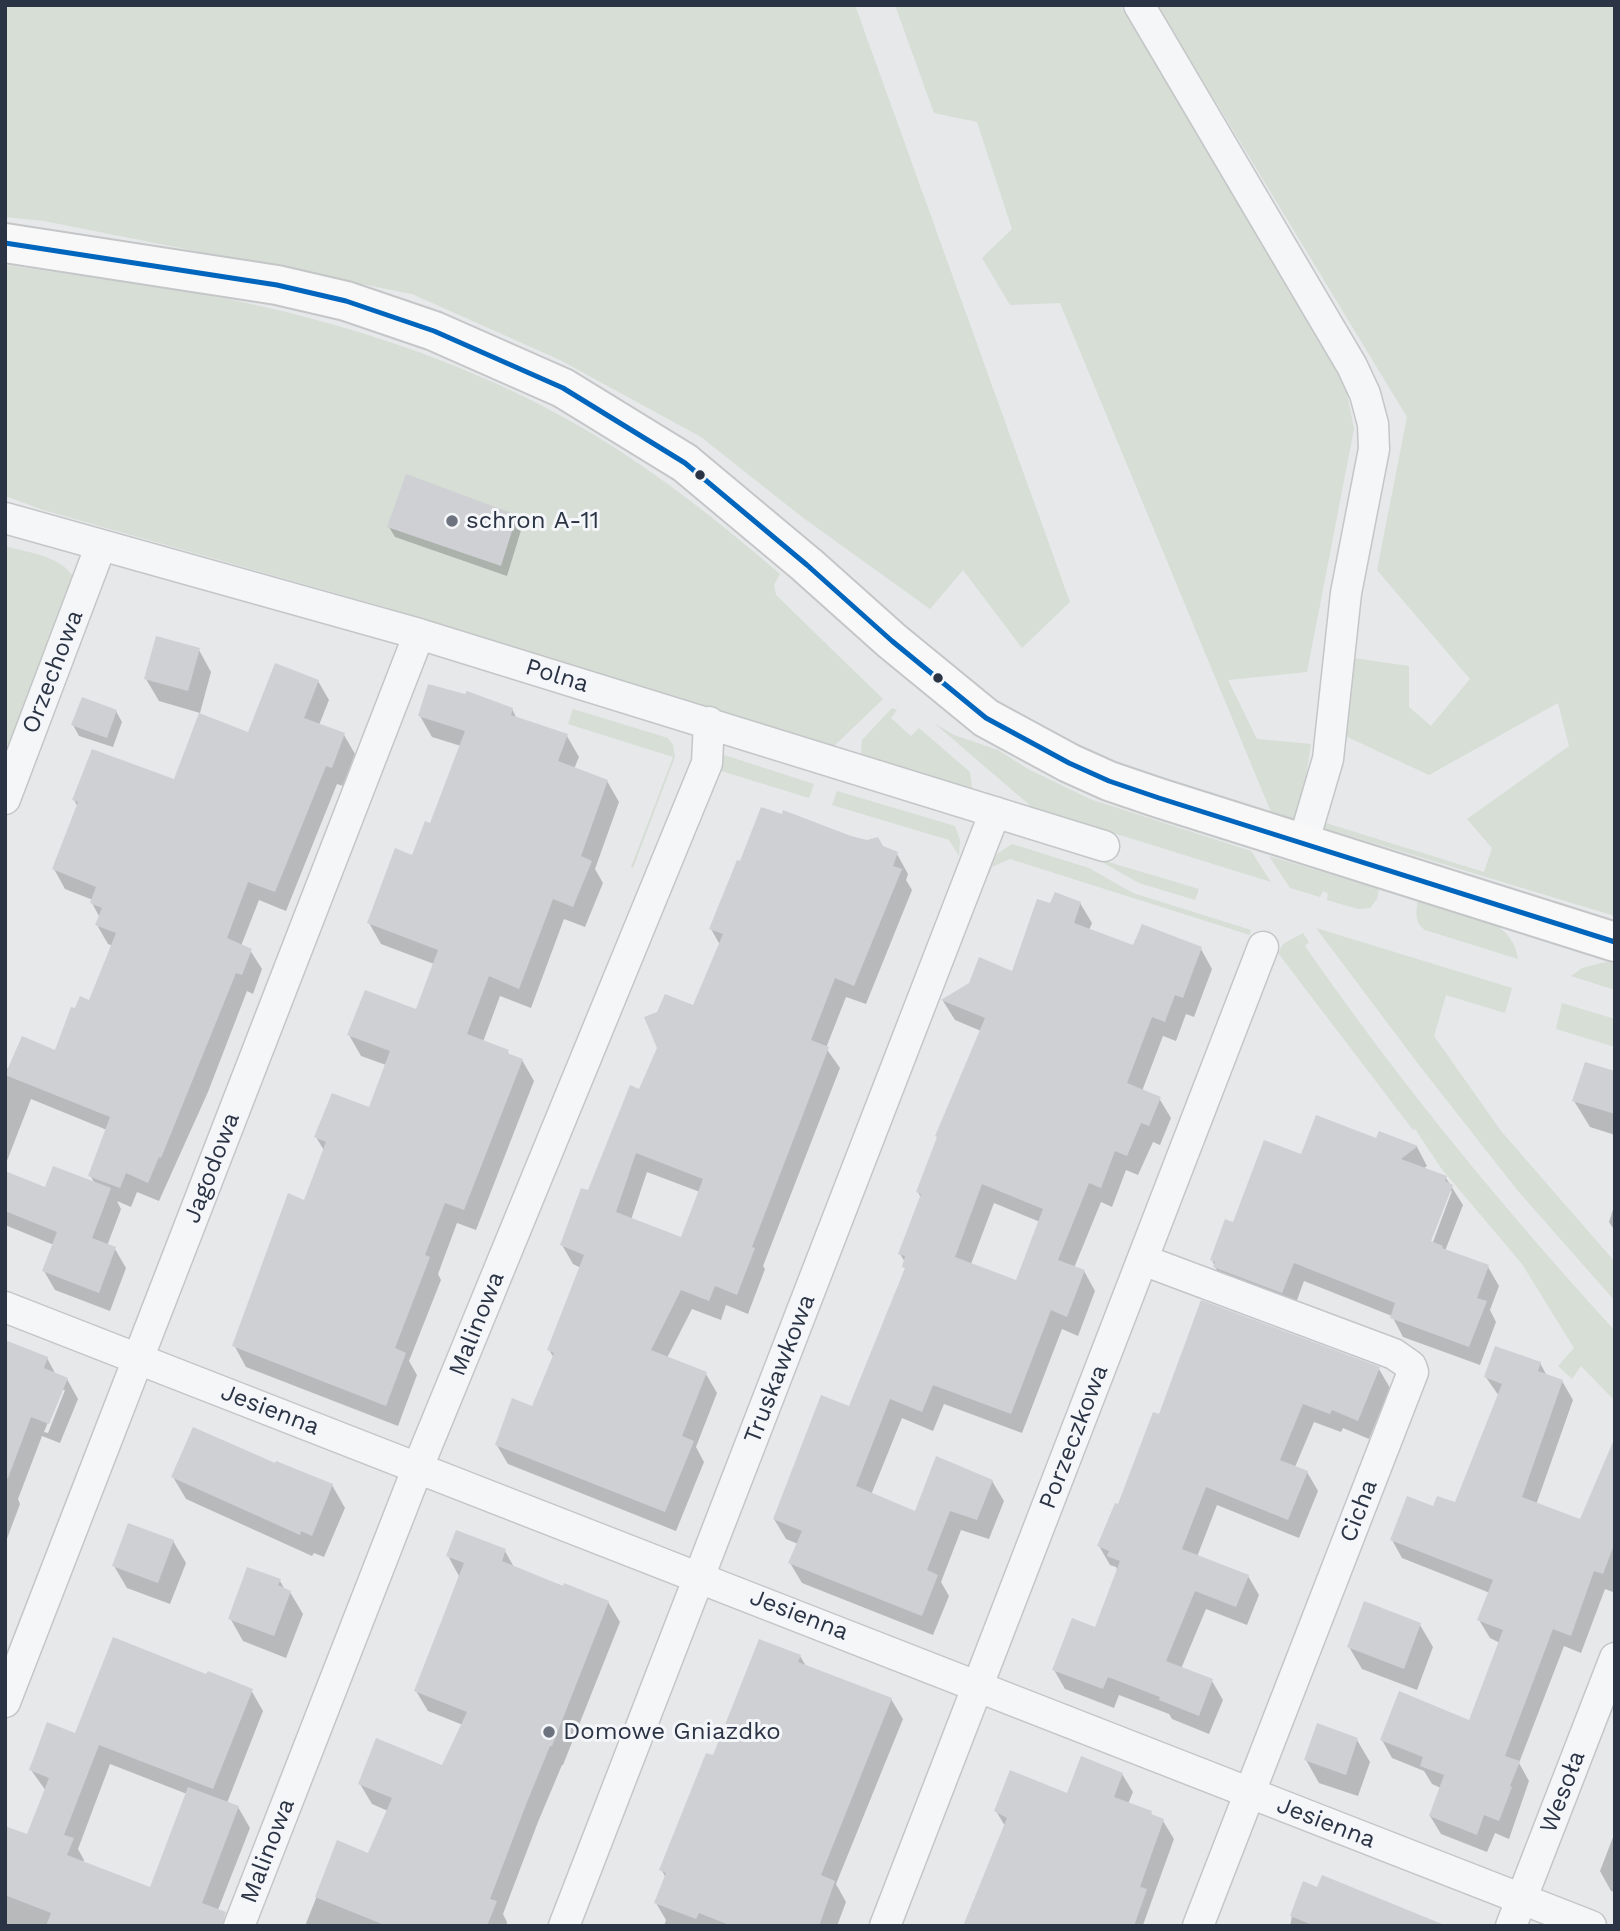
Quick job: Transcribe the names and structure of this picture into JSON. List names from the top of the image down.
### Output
{
  "streets": {
    "street": [
      "Orzechowa",
      "Polna",
      "Jagodowa",
      "Malinowa",
      "Truskawkowa",
      "Jesienna",
      "Porzeczkowa",
      "Cicha",
      "Wesoła"
    ]
  },
  "crossings": [
    ["Orzechowa", "Polna"],
    ["Polna", "Jagodowa"],
    ["Polna", "Malinowa"],
    ["Polna", "Truskawkowa"],
    ["Jagodowa", "Jesienna"],
    ["Malinowa", "Jesienna"],
    ["Truskawkowa", "Jesienna"],
    ["Jesienna", "Porzeczkowa"],
    ["Jesienna", "Cicha"],
    ["Jesienna", "Wesoła"],
    ["Porzeczkowa", "Cicha"]
  ],
  "places": ["schron A-11", "Domowe Gniazdko"]
}
